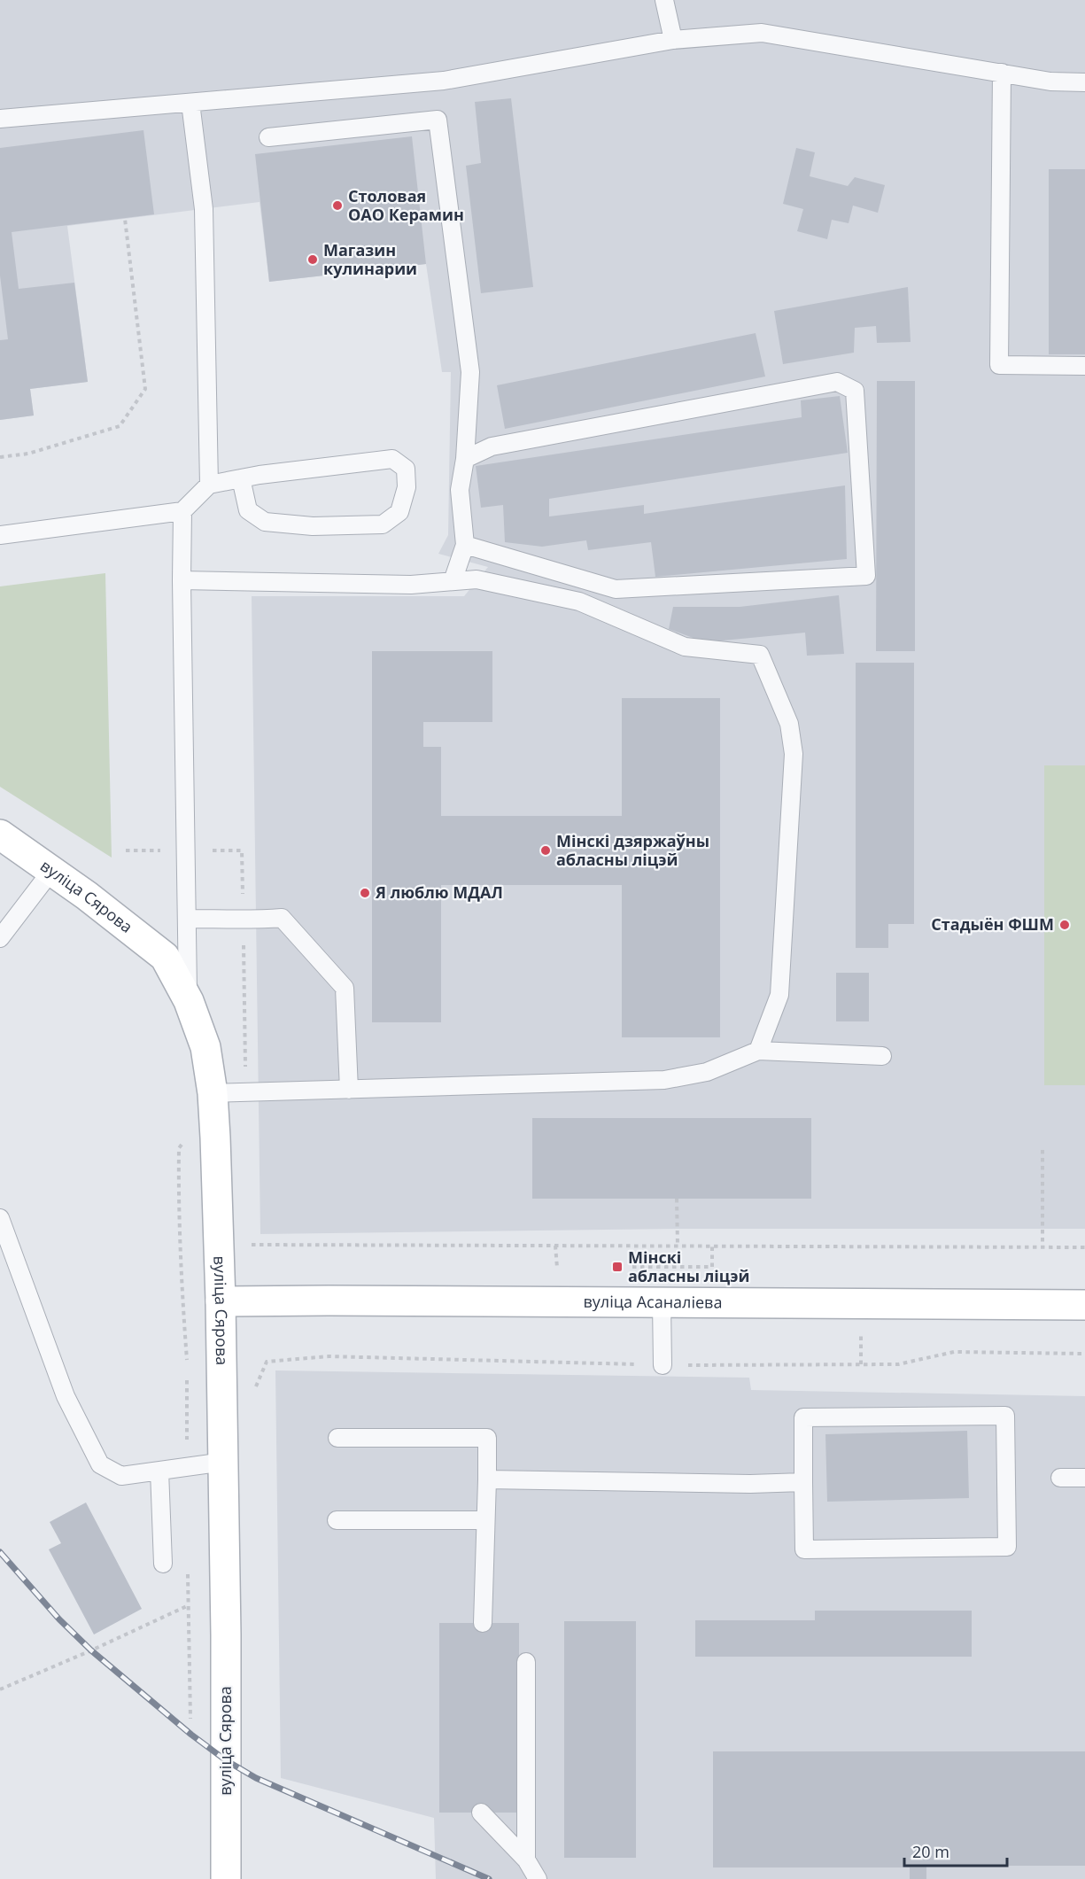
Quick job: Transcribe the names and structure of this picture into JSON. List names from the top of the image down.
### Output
{
  "streets": {
    "street": ["вуліца Сярова", "вуліца Асаналіева"]
  },
  "crossings": [
    ["вуліца Сярова", "вуліца Асаналіева"]
  ],
  "places": {
    "other": [
      "Столовая ОАО Керамин",
      "Магазин кулинарии",
      "Мінскі дзяржаўны абласны ліцэй",
      "Я люблю МДАЛ",
      "Стадыён ФШМ"
    ],
    "transit": ["Мінскі абласны ліцэй"]
  },
  "scale_bar": "20 m"
}
